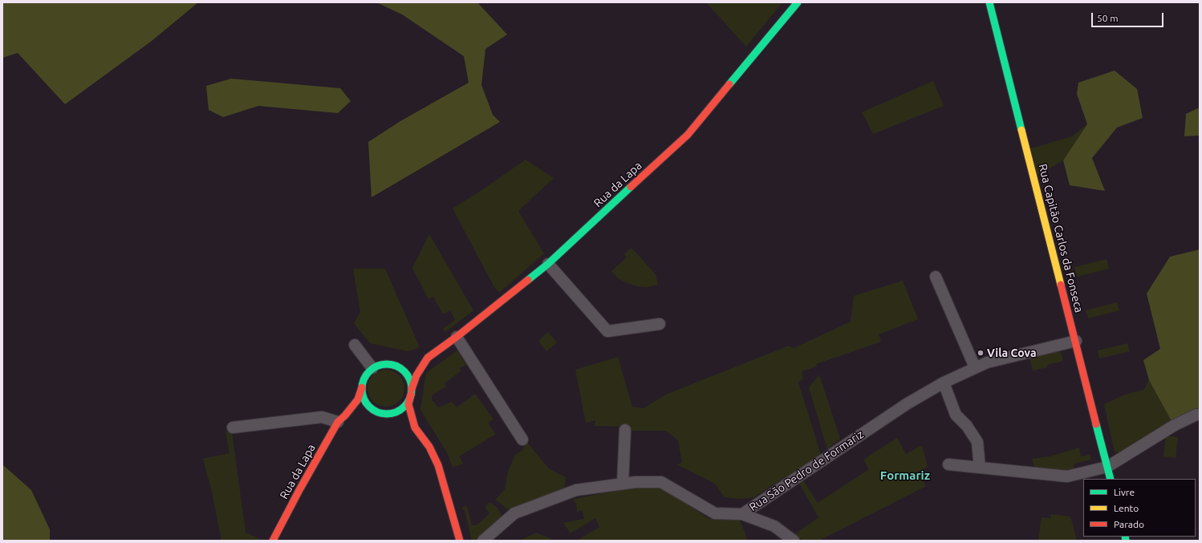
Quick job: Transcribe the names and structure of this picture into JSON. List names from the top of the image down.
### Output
{
  "streets": {
    "main road": ["Rua da Lapa", "Rua Capitão Carlos da Fonseca"],
    "street": ["Rua São Pedro de Formariz"]
  },
  "crossings": [
    ["Rua Capitão Carlos da Fonseca", "Rua São Pedro de Formariz"]
  ],
  "districts": ["Formariz"],
  "places": ["Vila Cova"],
  "legend": ["Livre", "Lento", "Parado"],
  "scale_bar": "50 m"
}
